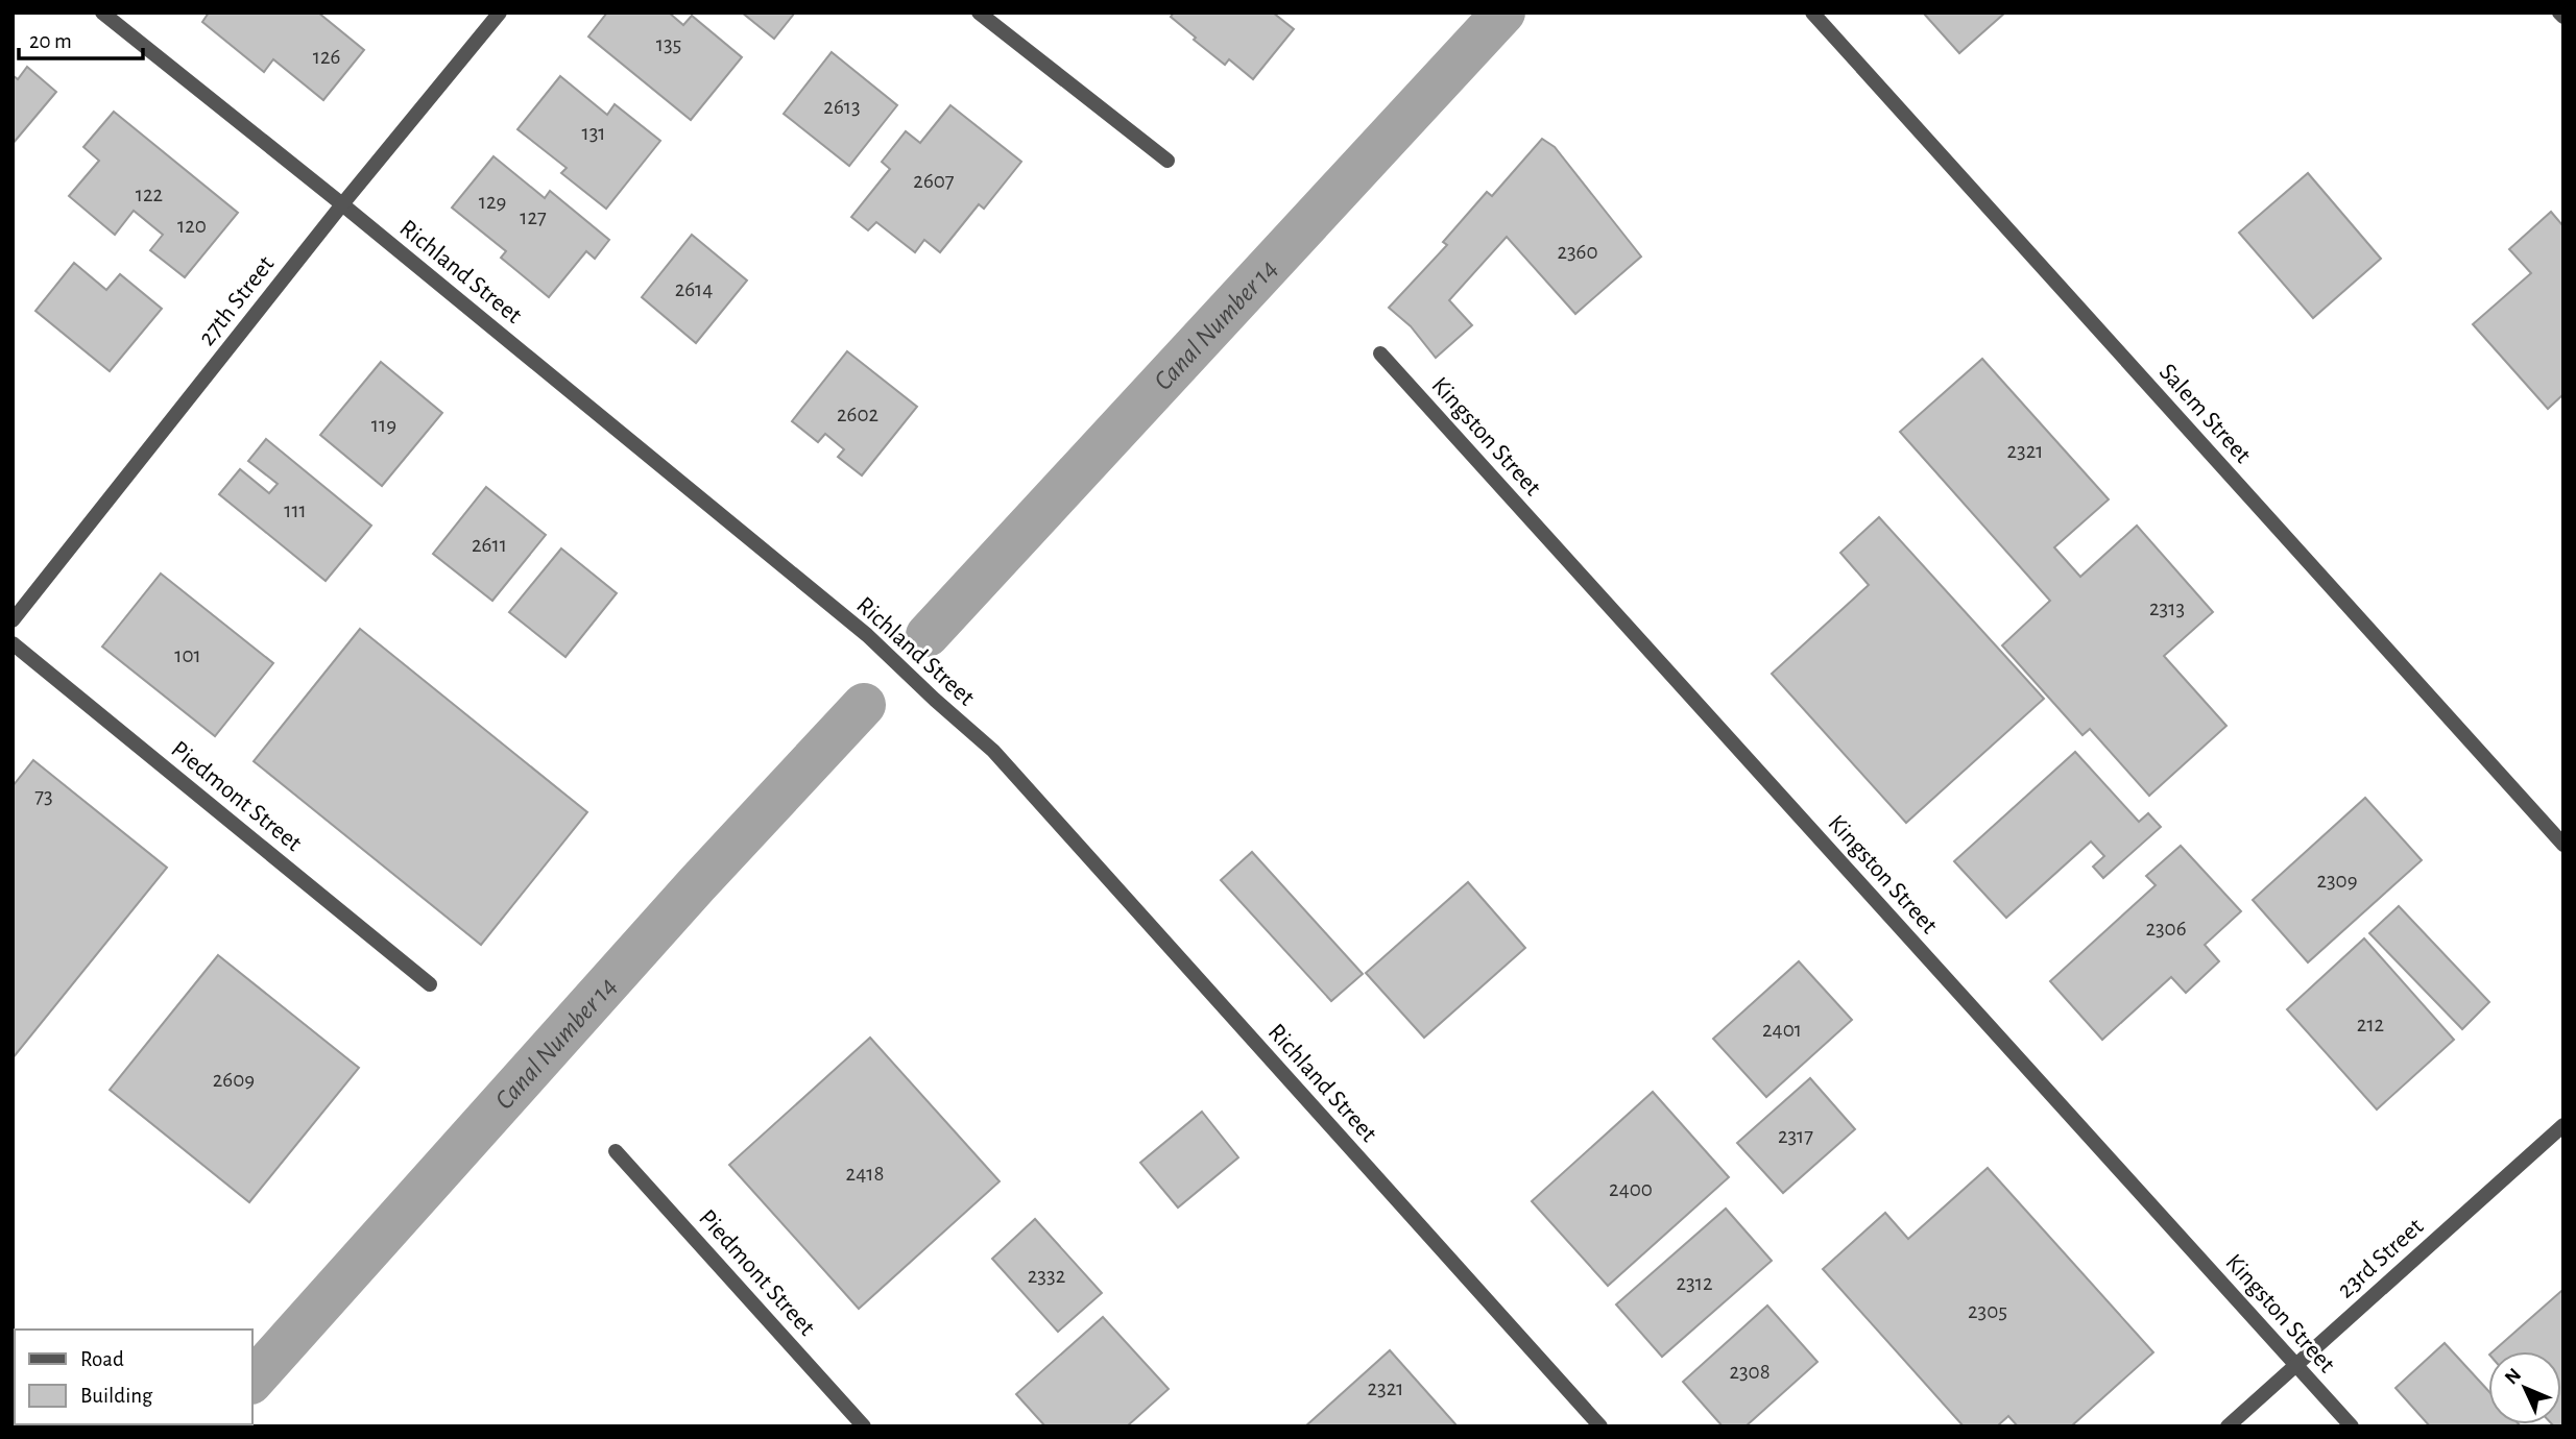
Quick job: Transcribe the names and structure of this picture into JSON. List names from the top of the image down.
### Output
{
  "streets": {
    "street": [
      "Richland Street",
      "27th Street",
      "Salem Street",
      "Kingston Street",
      "Piedmont Street",
      "23rd Street"
    ]
  },
  "crossings": [
    ["Richland Street", "27th Street"],
    ["Kingston Street", "23rd Street"]
  ],
  "water": ["Canal Number 14"],
  "house_numbers": [
    "135",
    "126",
    "2613",
    "131",
    "2607",
    "122",
    "129",
    "127",
    "120",
    "2360",
    "2614",
    "2602",
    "119",
    "2321",
    "111",
    "2611",
    "2313",
    "101",
    "73",
    "2309",
    "2306",
    "212",
    "2401",
    "2609",
    "2317",
    "2418",
    "2400",
    "2332",
    "2312",
    "2305",
    "2308",
    "2321"
  ],
  "legend": ["Road", "Building"],
  "scale_bar": "20 m",
  "north": "top left"
}
